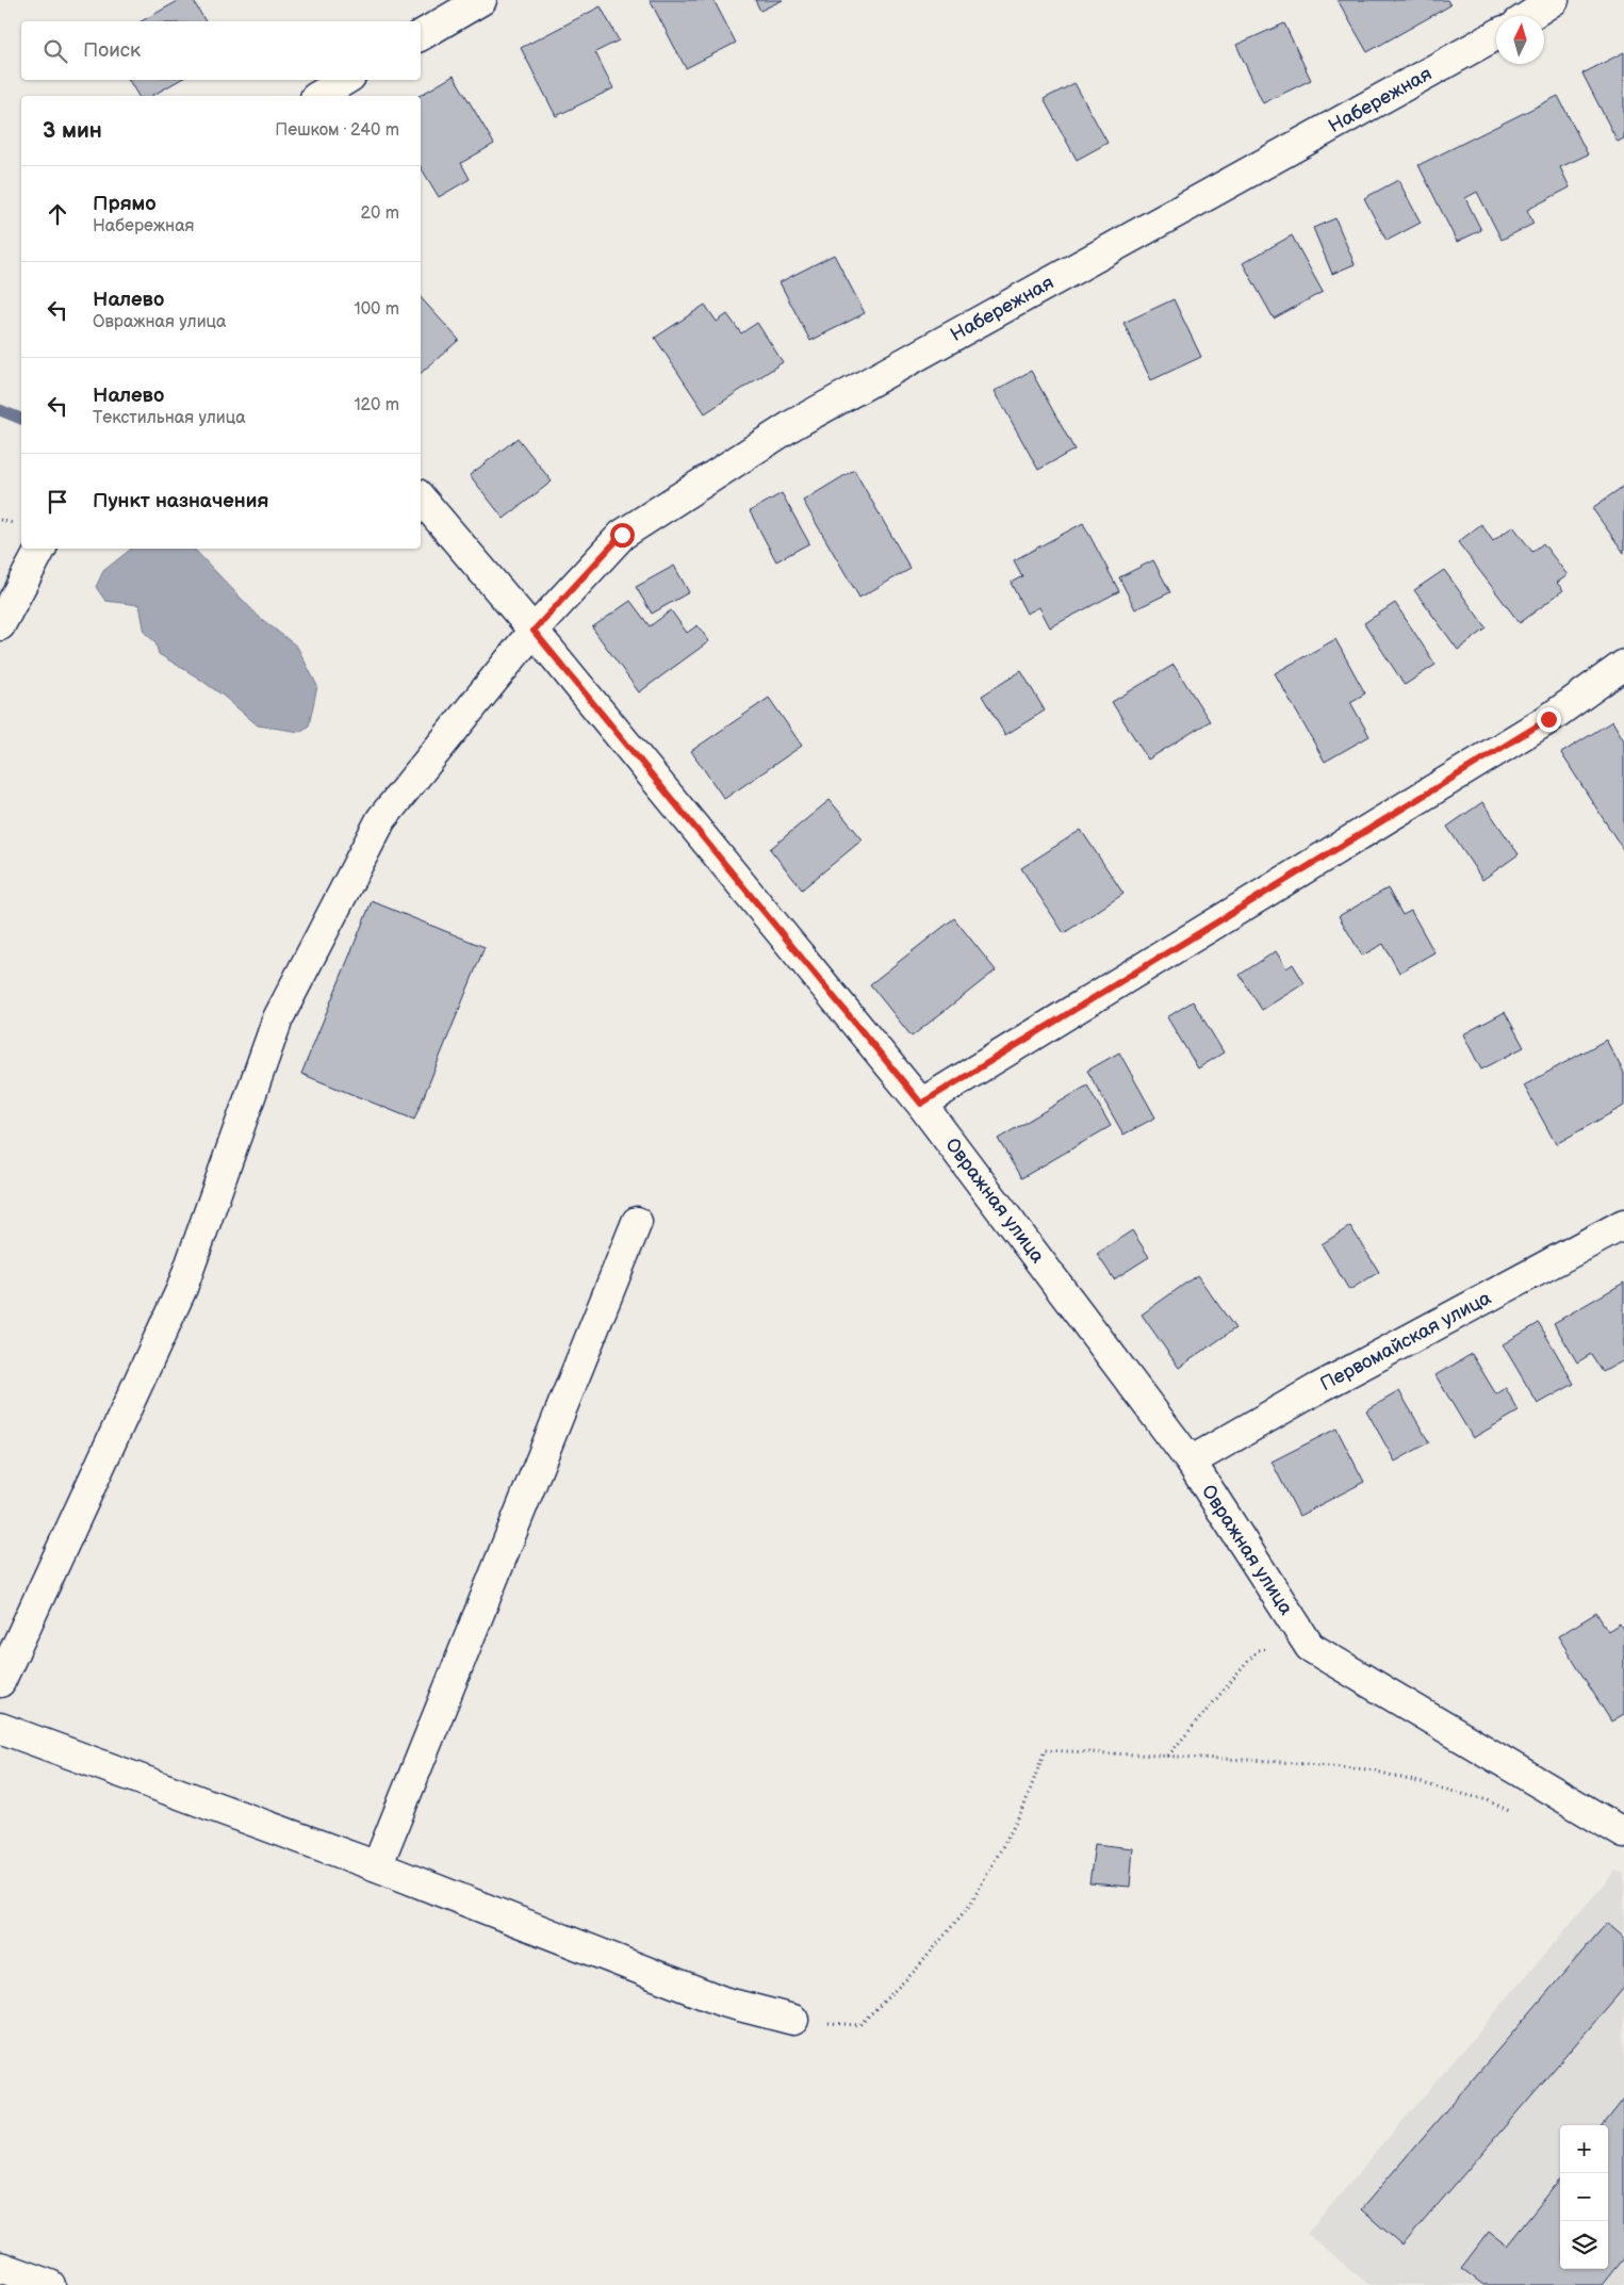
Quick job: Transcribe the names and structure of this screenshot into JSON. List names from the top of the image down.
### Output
{
  "streets": {
    "street": ["Набережная", "Овражная улица", "Первомайская улица"]
  },
  "crossings": [
    ["Набережная", "Овражная улица"],
    ["Овражная улица", "Первомайская улица"]
  ],
  "north": "top",
  "page": {
    "search": "Поиск",
    "heading": ["3 мин", "Пешком · 240 m"],
    "list": [
      ["Прямо", "Набережная", "20 m"],
      ["Налево", "Овражная улица", "100 m"],
      ["Налево", "Текстильная улица", "120 m"],
      "Пункт назначения"
    ],
    "map_buttons": ["+", "−"]
  }
}
